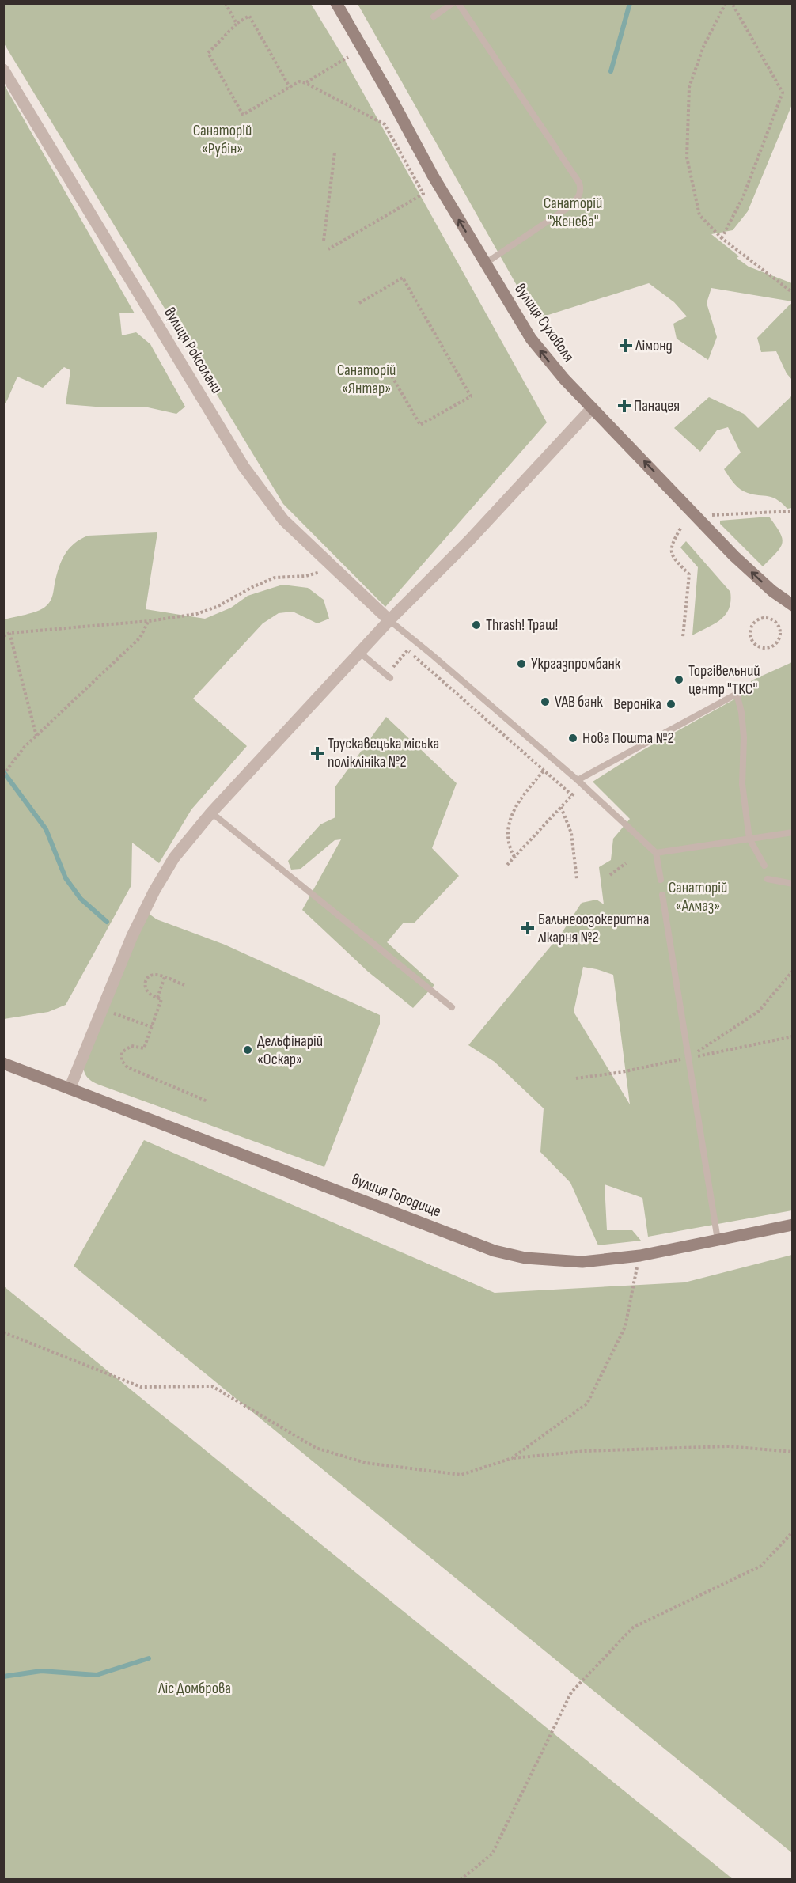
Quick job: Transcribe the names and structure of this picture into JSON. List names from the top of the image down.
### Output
{
  "streets": {
    "street": ["вулиця Суховоля", "вулиця Роксолани", "вулиця Городище"]
  },
  "one_way": ["вулиця Суховоля"],
  "parks": [
    "Санаторій «Рубін»",
    "Санаторій \"Женева\"",
    "Санаторій «Янтар»",
    "Санаторій «Алмаз»",
    "Ліс Домброва"
  ],
  "places": {
    "health": [
      "Лімонд",
      "Панацея",
      "Трускавецька міська поліклініка №2",
      "Бальнеоозокеритна лікарня №2"
    ],
    "other": [
      "Thrash! Траш!",
      "Укргазпромбанк",
      "Торгівельний центр \"ТКС\"",
      "VAB банк",
      "Вероніка",
      "Нова Пошта №2",
      "Дельфінарій «Оскар»"
    ]
  }
}
